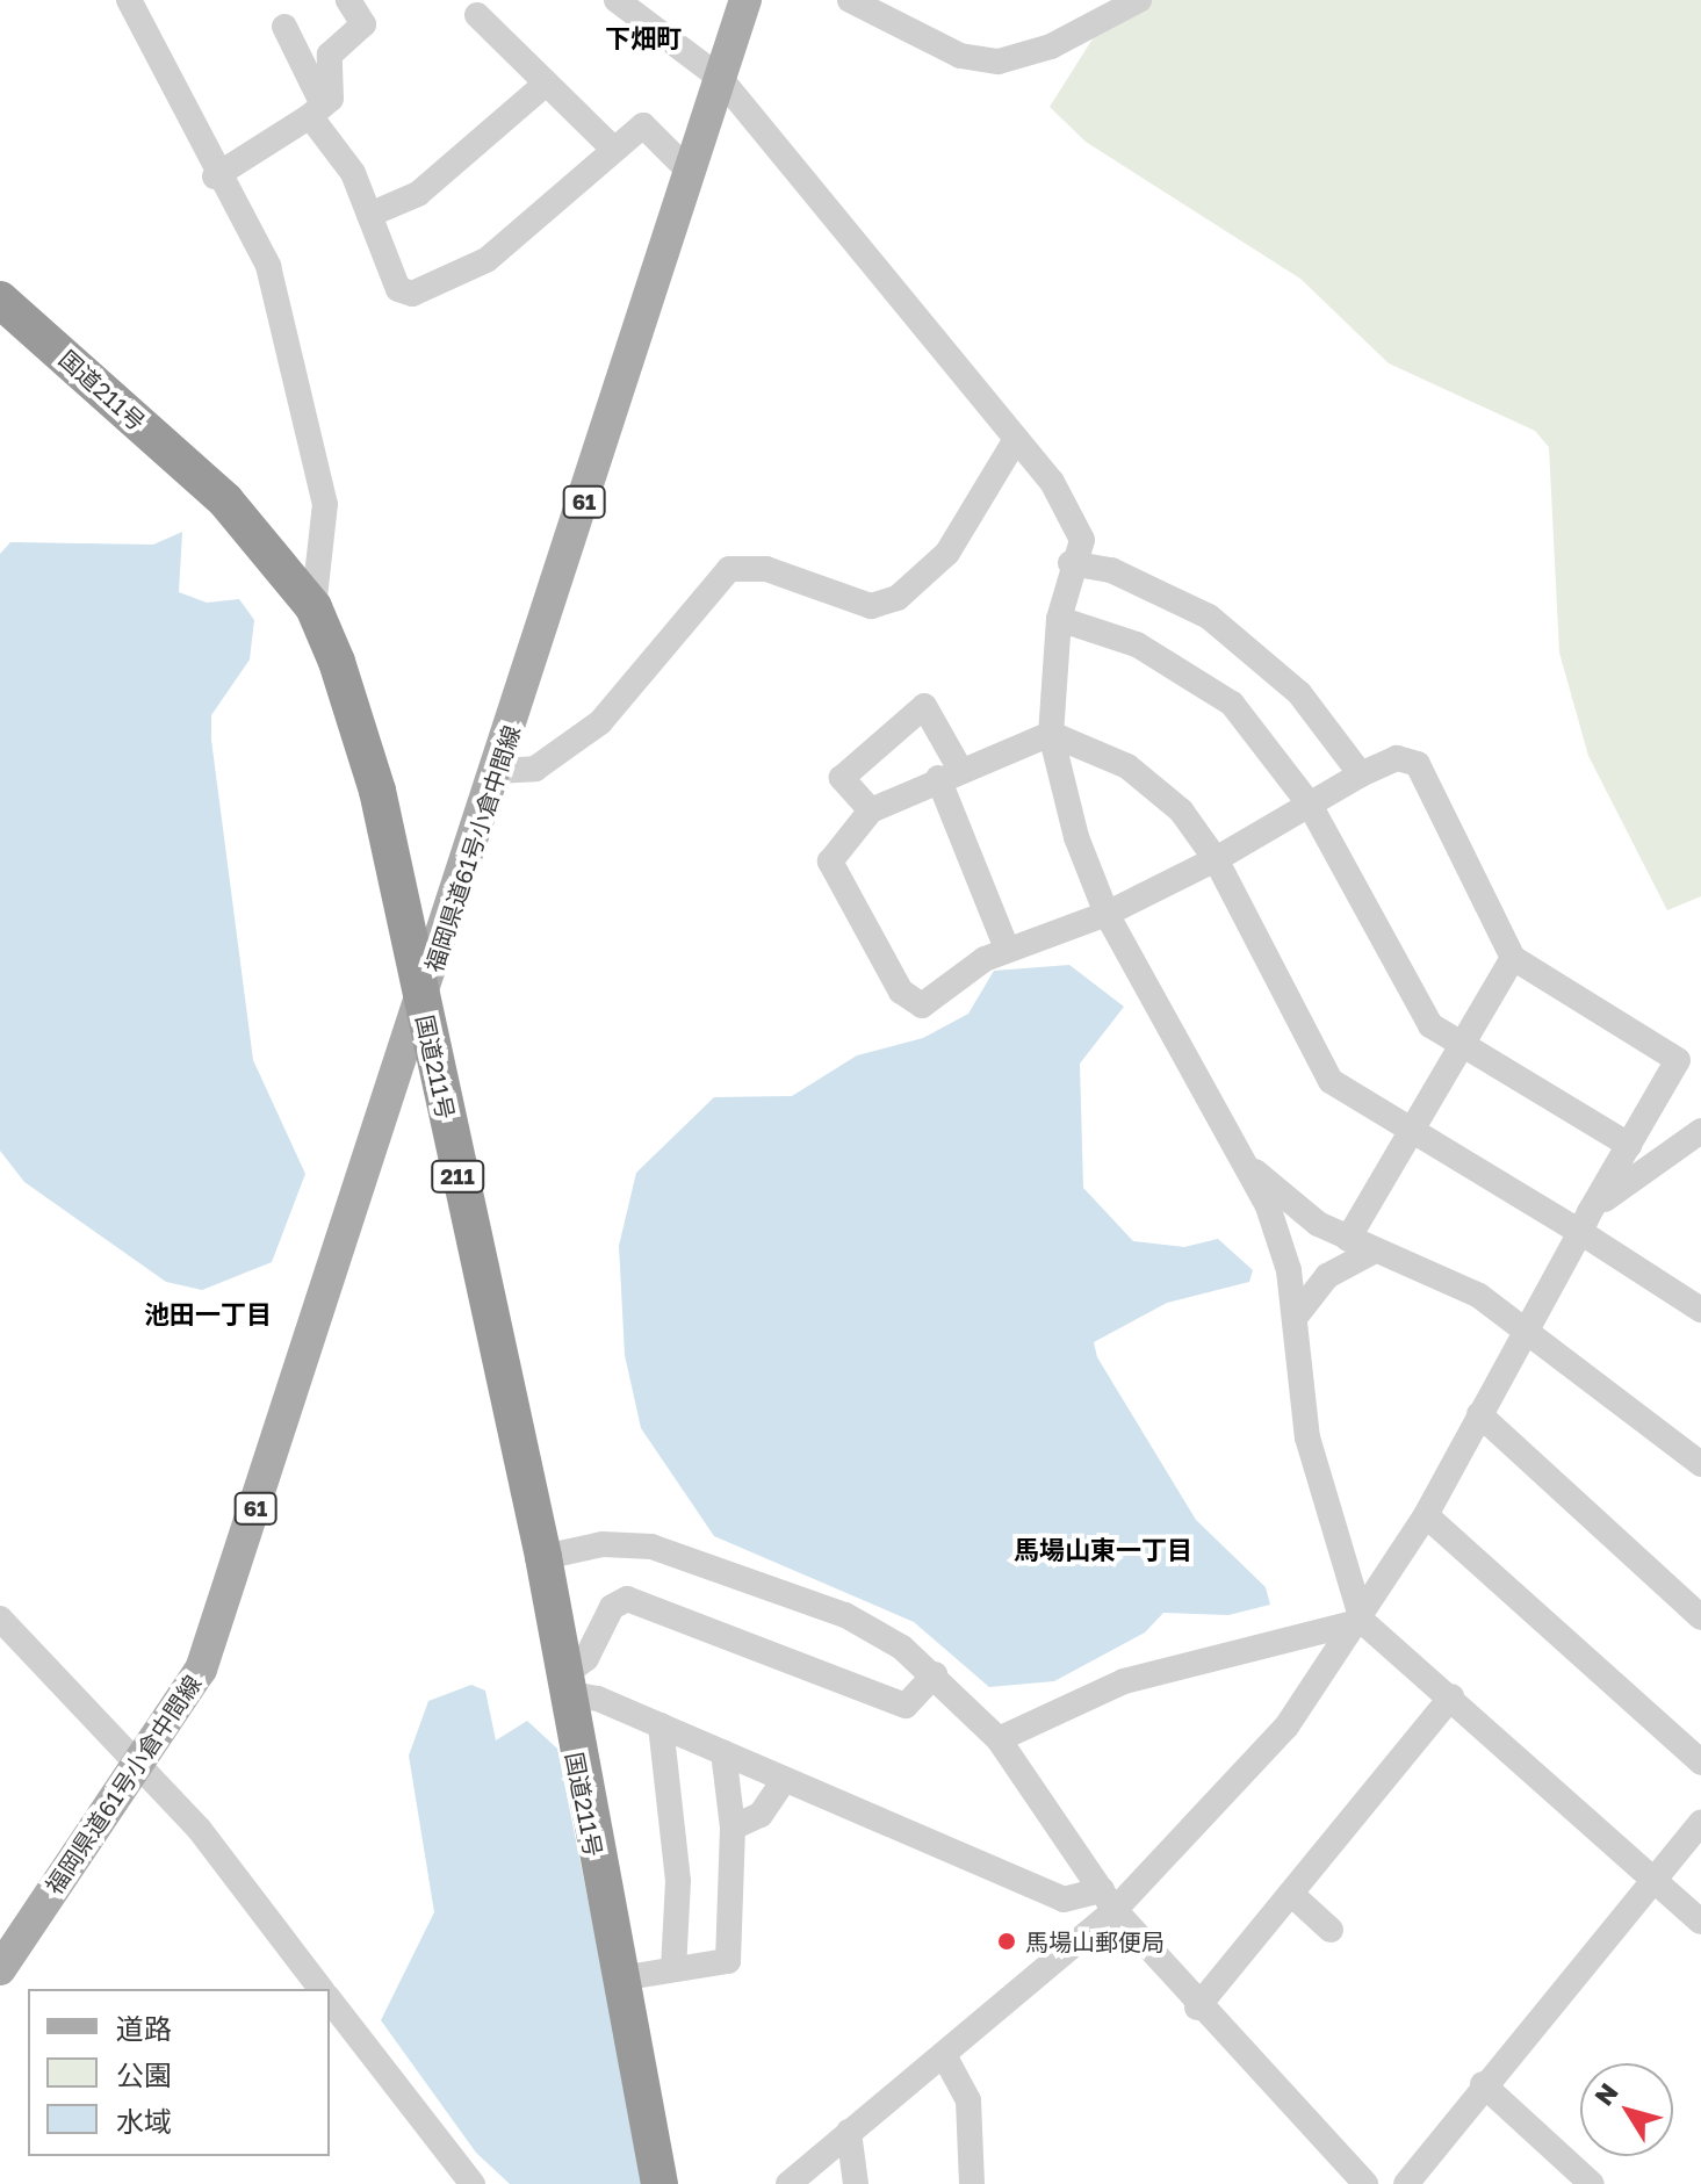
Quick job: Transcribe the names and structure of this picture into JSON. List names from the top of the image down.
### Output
{
  "streets": {
    "highway": ["国道211号", "211"],
    "main road": ["61", "福岡県道61号小倉中間線"]
  },
  "crossings": [
    ["国道211号", "福岡県道61号小倉中間線"]
  ],
  "districts": ["下畑町", "池田一丁目", "馬場山東一丁目"],
  "places": ["馬場山郵便局"],
  "legend": ["道路", "公園", "水域"],
  "north": "top left"
}
